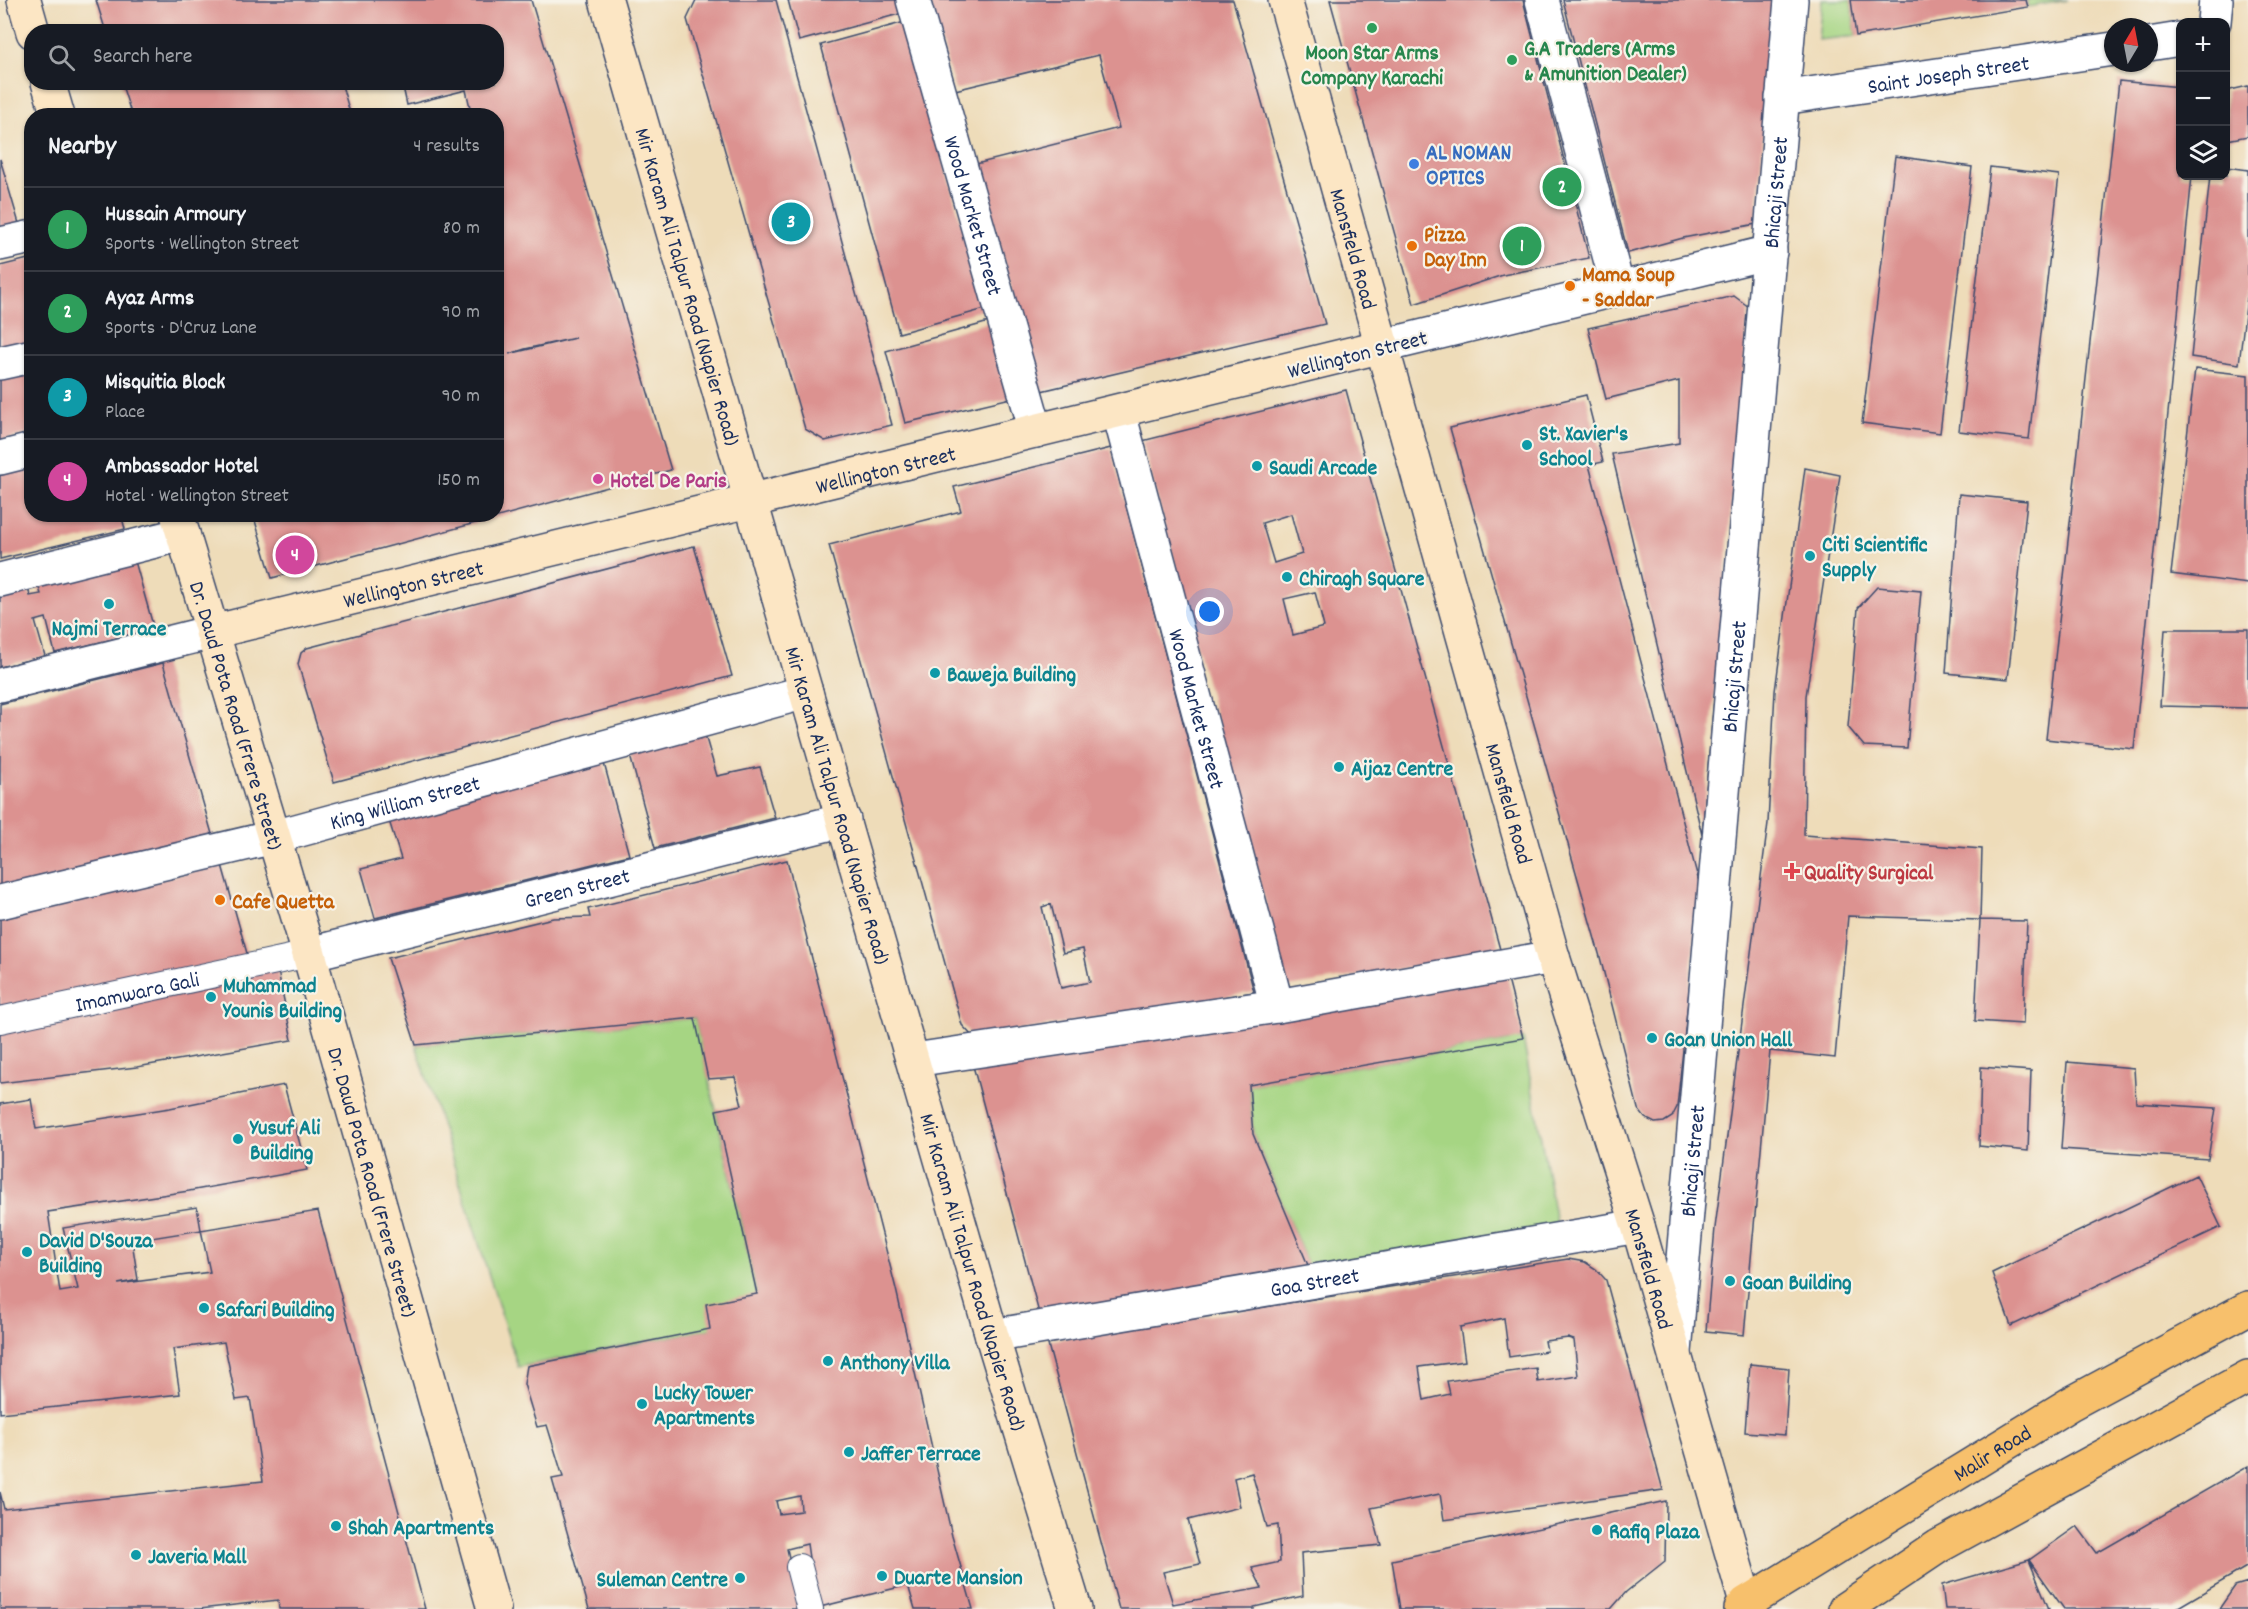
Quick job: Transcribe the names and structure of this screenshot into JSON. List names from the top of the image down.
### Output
{
  "streets": {
    "main road": ["Malir Road"],
    "street": [
      "Saint Joseph Street",
      "Bhicaji Street",
      "Wood Market Street",
      "Mansfield Road",
      "Mir Karam Ali Talpur Road (Napier Road)",
      "Wellington Street",
      "Dr. Daud Pota Road (Frere Street)",
      "King William Street",
      "Green Street",
      "Goa Street"
    ],
    "lane": ["Imamwara Gali"]
  },
  "crossings": [
    ["Saint Joseph Street", "Bhicaji Street"],
    ["Bhicaji Street", "Mansfield Road"],
    ["Bhicaji Street", "Wellington Street"],
    ["Wood Market Street", "Wellington Street"],
    ["Mansfield Road", "Wellington Street"],
    ["Mansfield Road", "Goa Street"],
    ["Mansfield Road", "Malir Road"],
    ["Mir Karam Ali Talpur Road (Napier Road)", "Wellington Street"],
    ["Mir Karam Ali Talpur Road (Napier Road)", "King William Street"],
    ["Mir Karam Ali Talpur Road (Napier Road)", "Green Street"],
    ["Mir Karam Ali Talpur Road (Napier Road)", "Goa Street"],
    ["Wellington Street", "Dr. Daud Pota Road (Frere Street)"],
    ["Dr. Daud Pota Road (Frere Street)", "King William Street"],
    ["Dr. Daud Pota Road (Frere Street)", "Green Street"],
    ["Dr. Daud Pota Road (Frere Street)", "Imamwara Gali"],
    ["Green Street", "Imamwara Gali"]
  ],
  "places": {
    "other": [
      "Moon Star Arms Company Karachi",
      "G.A Traders (Arms & Amunition Dealer)",
      "AL NOMAN OPTICS",
      "Pizza Day Inn",
      "Mama Soup - Saddar",
      "St. Xavier's School",
      "Saudi Arcade",
      "Hotel De Paris",
      "Citi Scientific Supply",
      "Chiragh Square",
      "Najmi Terrace",
      "Baweja Building",
      "Aijaz Centre",
      "Cafe Quetta",
      "Muhammad Younis Building",
      "Goan Union Hall",
      "Yusuf Ali Building",
      "David D'Souza Building",
      "Goan Building",
      "Safari Building",
      "Anthony Villa",
      "Lucky Tower Apartments",
      "Jaffer Terrace",
      "Shah Apartments",
      "Rafiq Plaza",
      "Javeria Mall",
      "Duarte Mansion",
      "Suleman Centre"
    ],
    "health": ["Quality Surgical"]
  },
  "north": "top",
  "page": {
    "map_buttons": ["+", "−"],
    "search": "Search here",
    "heading": ["Nearby", "4 results"],
    "pins": [
      "2",
      "3",
      "1",
      "4"
    ],
    "list": [
      {
        "mark": "1",
        "name": "Hussain Armoury",
        "note": "Sports · Wellington Street",
        "value": "80 m"
      },
      {
        "mark": "2",
        "name": "Ayaz Arms",
        "note": "Sports · D'Cruz Lane",
        "value": "90 m"
      },
      {
        "mark": "3",
        "name": "Misquitia Block",
        "note": "Place",
        "value": "90 m"
      },
      {
        "mark": "4",
        "name": "Ambassador Hotel",
        "note": "Hotel · Wellington Street",
        "value": "150 m"
      }
    ]
  }
}
